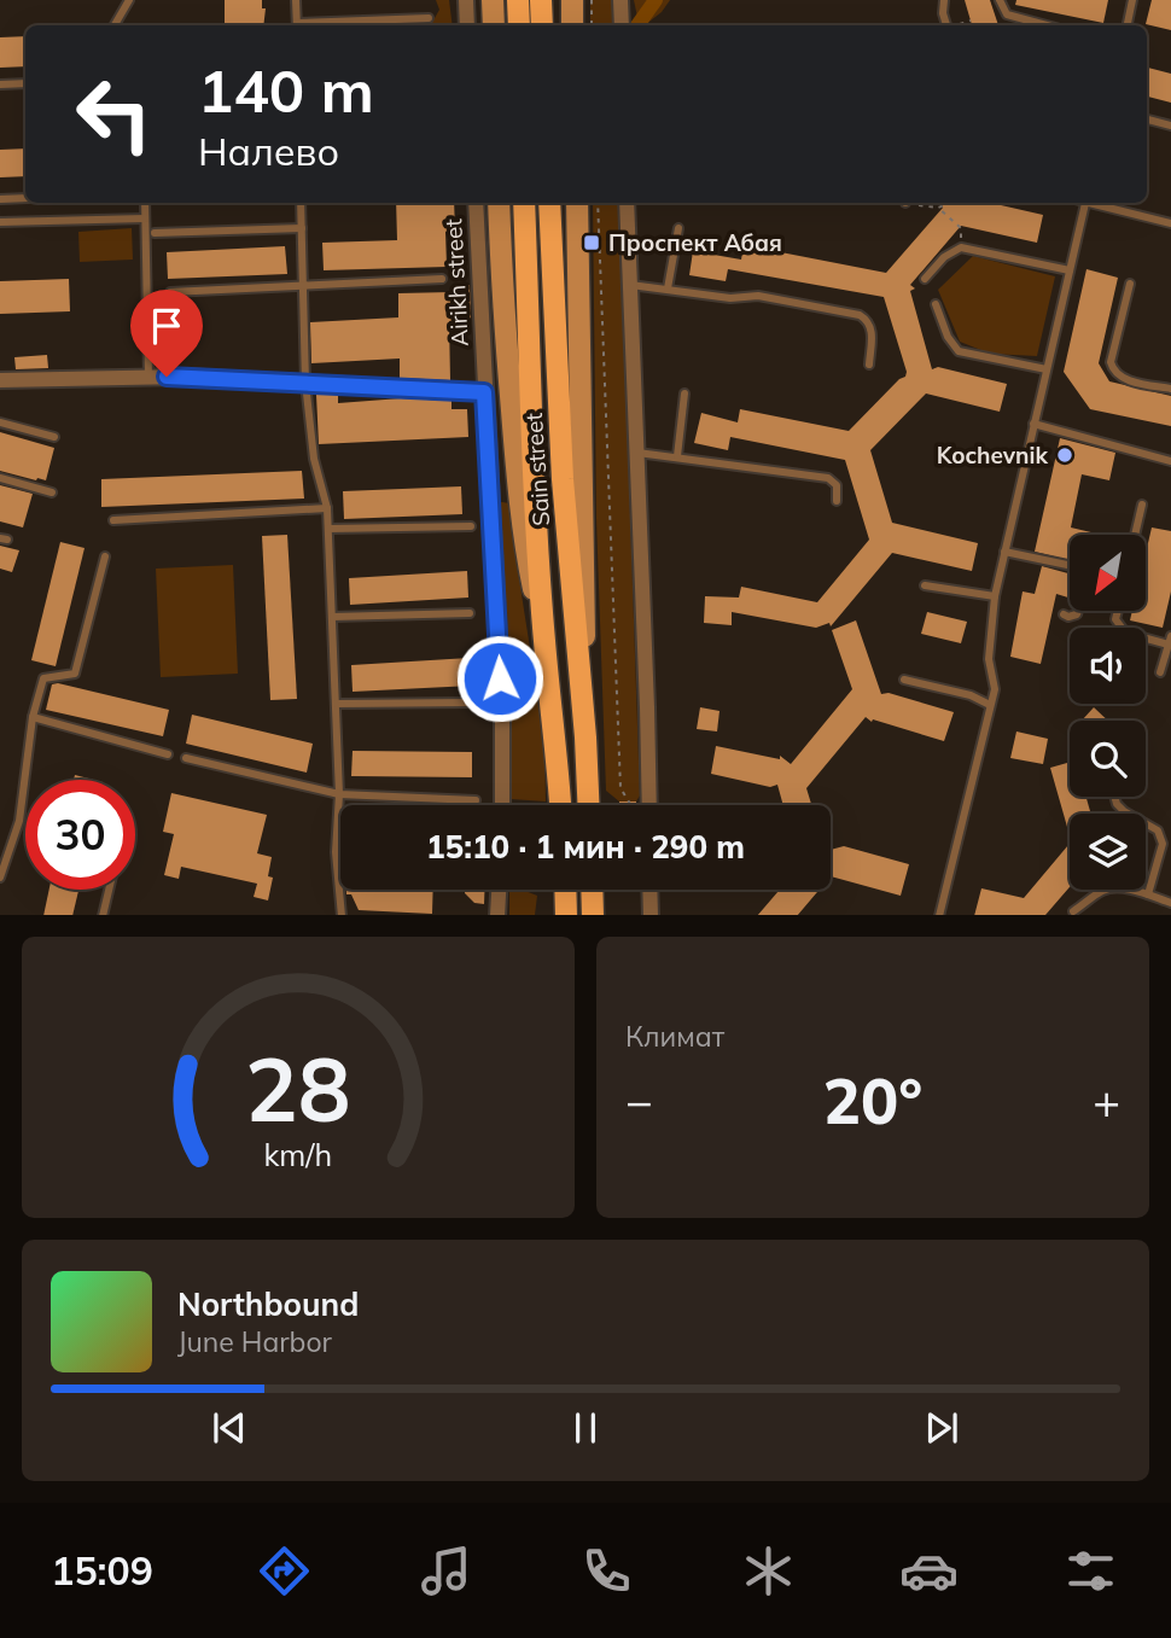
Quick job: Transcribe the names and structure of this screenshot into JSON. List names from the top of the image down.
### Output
{
  "streets": {
    "main road": ["Sain street"],
    "street": ["Airikh street"]
  },
  "places": {
    "transit": ["Проспект Абая"],
    "other": ["Kochevnik"]
  },
  "north": "bottom left",
  "page": {
    "turn": ["140 m", "Налево"],
    "limit": "30",
    "trip": "15:10 · 1 мин · 290 m",
    "tile": "Климат",
    "heat": ["−", "20°", "+"],
    "song": ["Northbound", "June Harbor"],
    "tabs": "15:09",
    "gauge": ["28", "km/h"]
  }
}
